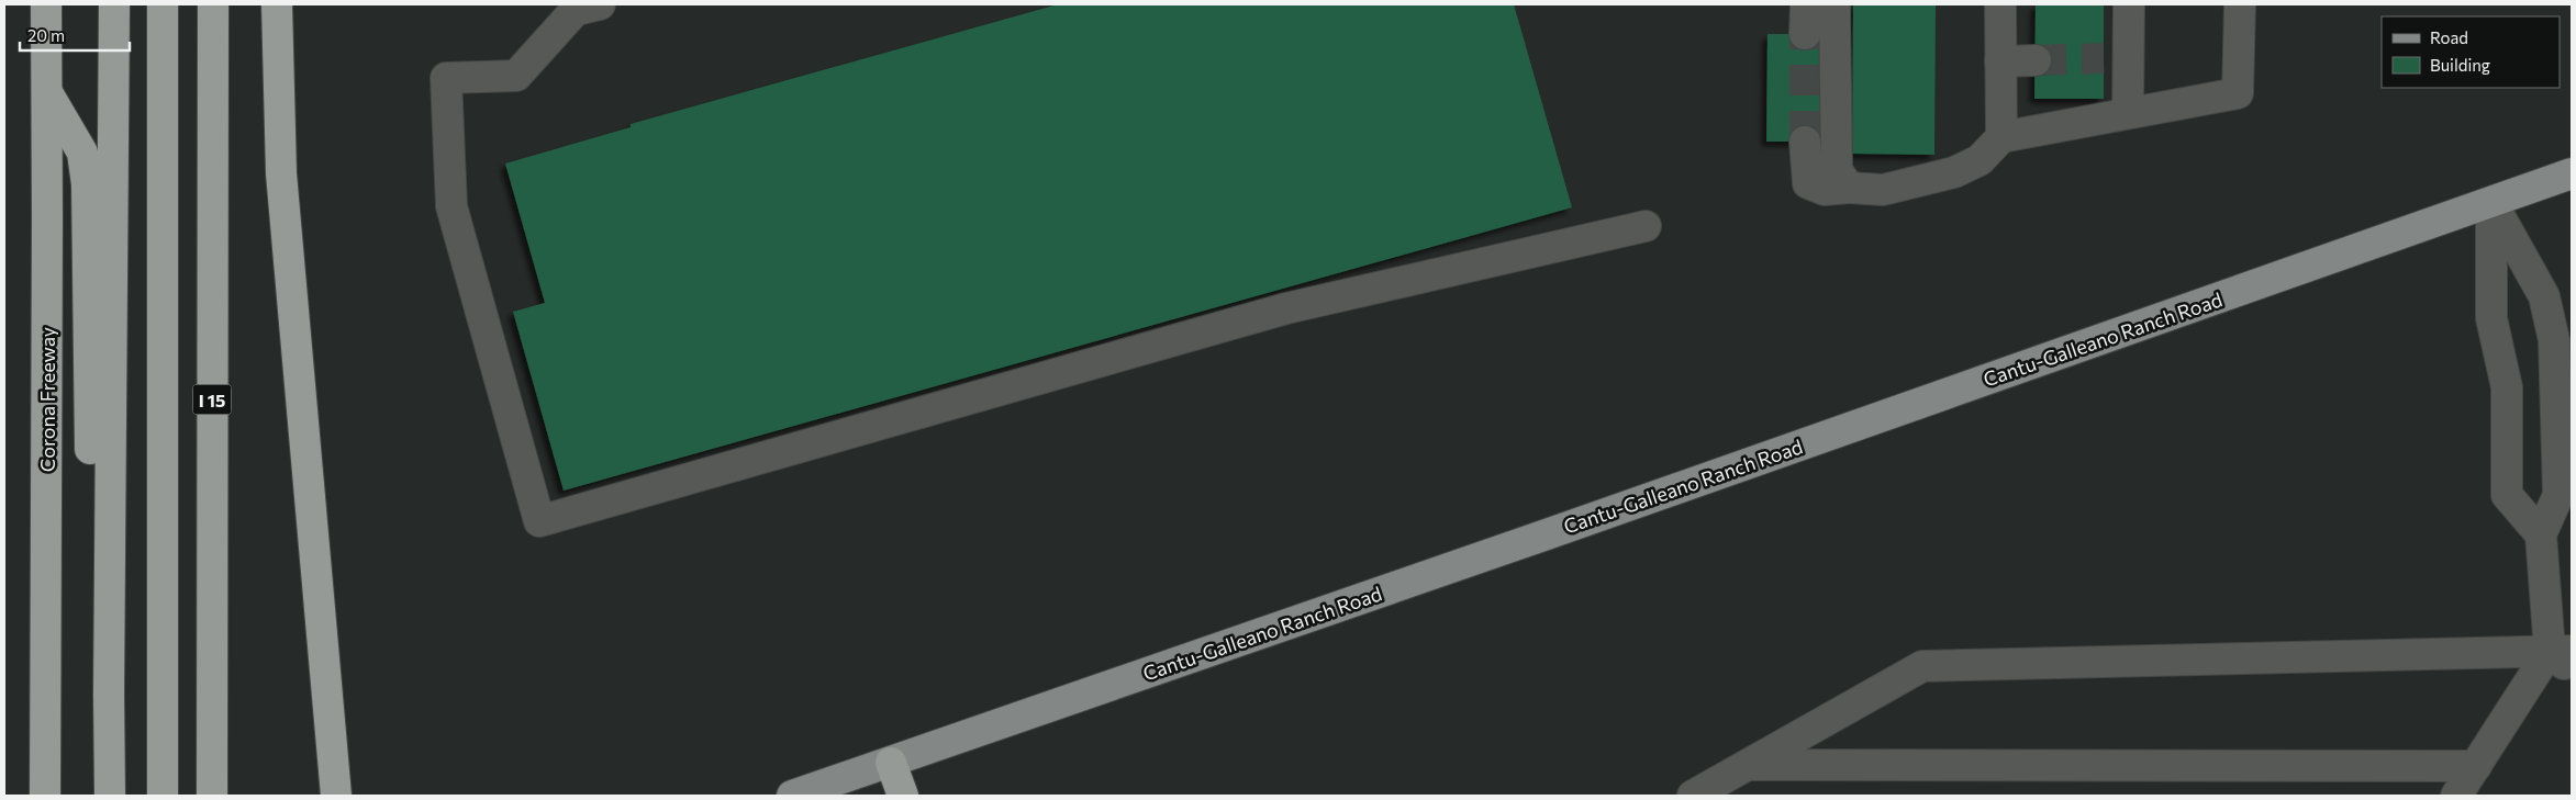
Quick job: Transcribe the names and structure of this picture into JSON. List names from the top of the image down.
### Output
{
  "streets": {
    "highway": ["Corona Freeway", "I 15"],
    "main road": ["Cantu-Galleano Ranch Road"]
  },
  "legend": ["Road", "Building"],
  "scale_bar": "20 m"
}
